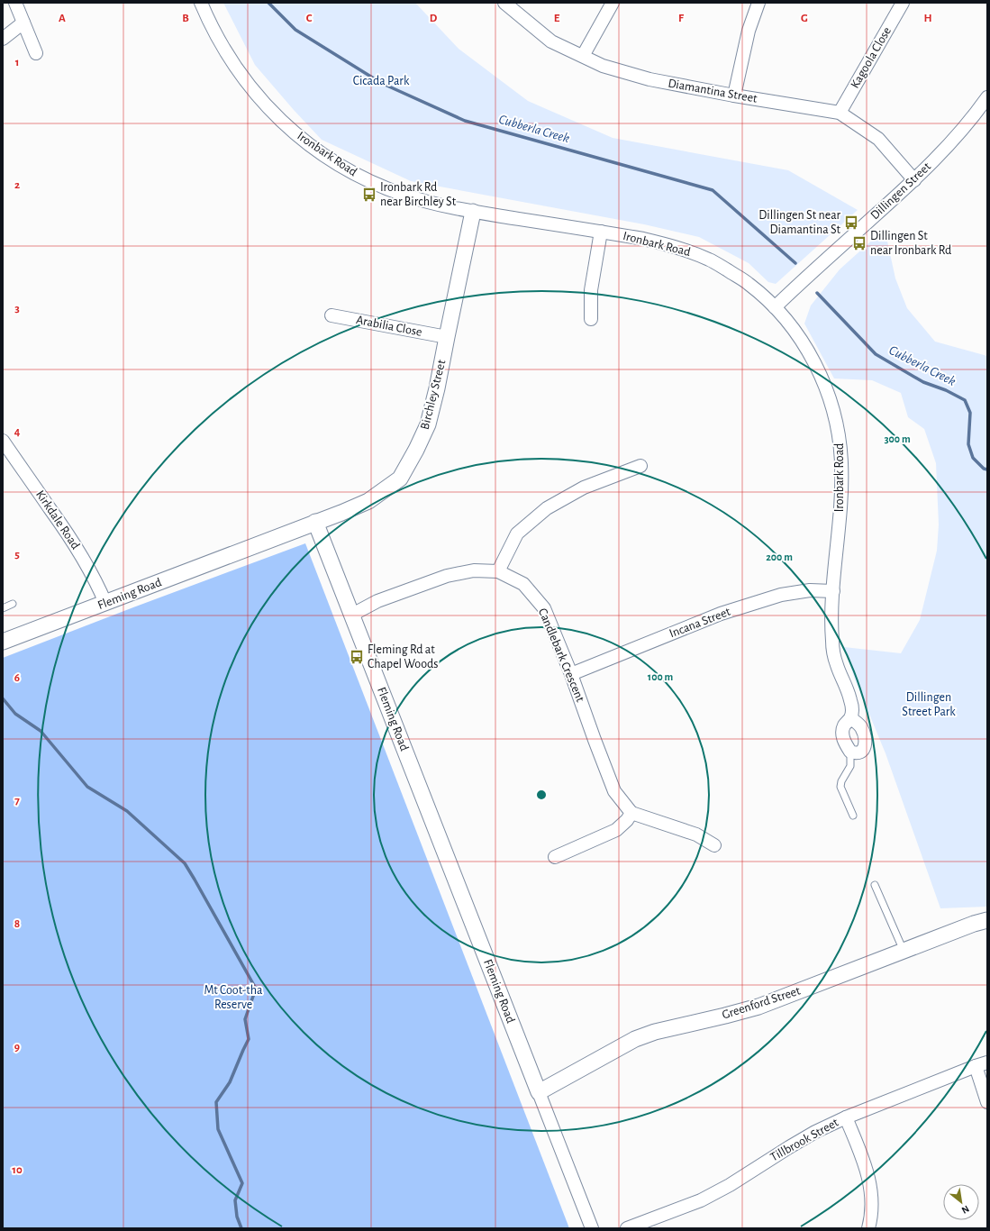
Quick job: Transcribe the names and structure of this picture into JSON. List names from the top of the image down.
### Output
{
  "streets": {
    "street": [
      "Kagoola Close",
      "Diamantina Street",
      "Ironbark Road",
      "Dillingen Street",
      "Arabilia Close",
      "Birchley Street",
      "Kirkdale Road",
      "Fleming Road",
      "Incana Street",
      "Candlebark Crescent",
      "Greenford Street",
      "Tillbrook Street"
    ]
  },
  "crossings": [
    ["Kagoola Close", "Diamantina Street"],
    ["Diamantina Street", "Dillingen Street"],
    ["Ironbark Road", "Dillingen Street"],
    ["Ironbark Road", "Birchley Street"],
    ["Ironbark Road", "Incana Street"],
    ["Arabilia Close", "Birchley Street"],
    ["Birchley Street", "Fleming Road"],
    ["Kirkdale Road", "Fleming Road"],
    ["Fleming Road", "Candlebark Crescent"],
    ["Fleming Road", "Greenford Street"],
    ["Incana Street", "Candlebark Crescent"]
  ],
  "water": ["Cubberla Creek"],
  "parks": ["Cicada Park", "Dillingen Street Park", "Mt Coot-tha Reserve"],
  "places": {
    "bus stop": [
      "Ironbark Rd near Birchley St",
      "Dillingen St near Diamantina St",
      "Dillingen St near Ironbark Rd",
      "Fleming Rd at Chapel Woods"
    ]
  },
  "north": "bottom right",
  "grid": {
    "columns": [
      "A",
      "B",
      "C",
      "D",
      "E",
      "F",
      "G",
      "H"
    ],
    "rows": [
      "1",
      "2",
      "3",
      "4",
      "5",
      "6",
      "7",
      "8",
      "9",
      "10"
    ]
  },
  "rings": ["300 m", "200 m", "100 m"]
}
